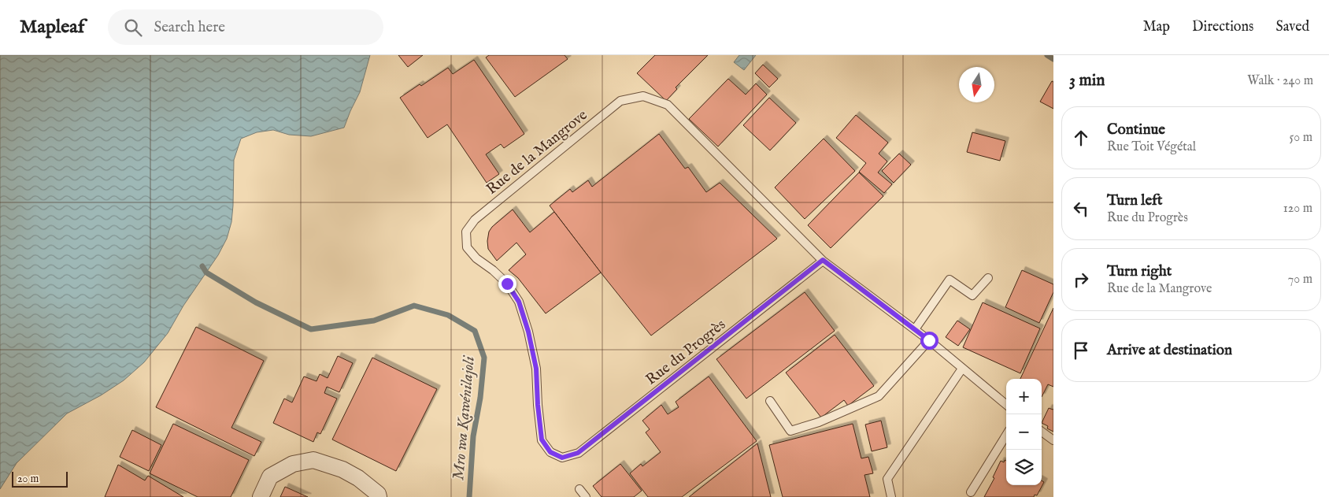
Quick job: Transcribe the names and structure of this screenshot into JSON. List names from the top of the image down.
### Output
{
  "streets": {
    "lane": ["Rue de la Mangrove", "Rue du Progrès"]
  },
  "crossings": [
    ["Rue de la Mangrove", "Rue du Progrès"]
  ],
  "water": ["Mro wa Kawénilajoli"],
  "scale_bar": "20 m",
  "north": "bottom",
  "page": {
    "header": "Mapleaf",
    "search": "Search here",
    "nav": ["Map", "Directions", "Saved"],
    "heading": ["3 min", "Walk · 240 m"],
    "list": [
      ["Continue", "Rue Toit Végétal", "50 m"],
      ["Turn left", "Rue du Progrès", "120 m"],
      ["Turn right", "Rue de la Mangrove", "70 m"],
      "Arrive at destination"
    ],
    "map_buttons": ["+", "−"],
    "scale": "20 m"
  }
}
